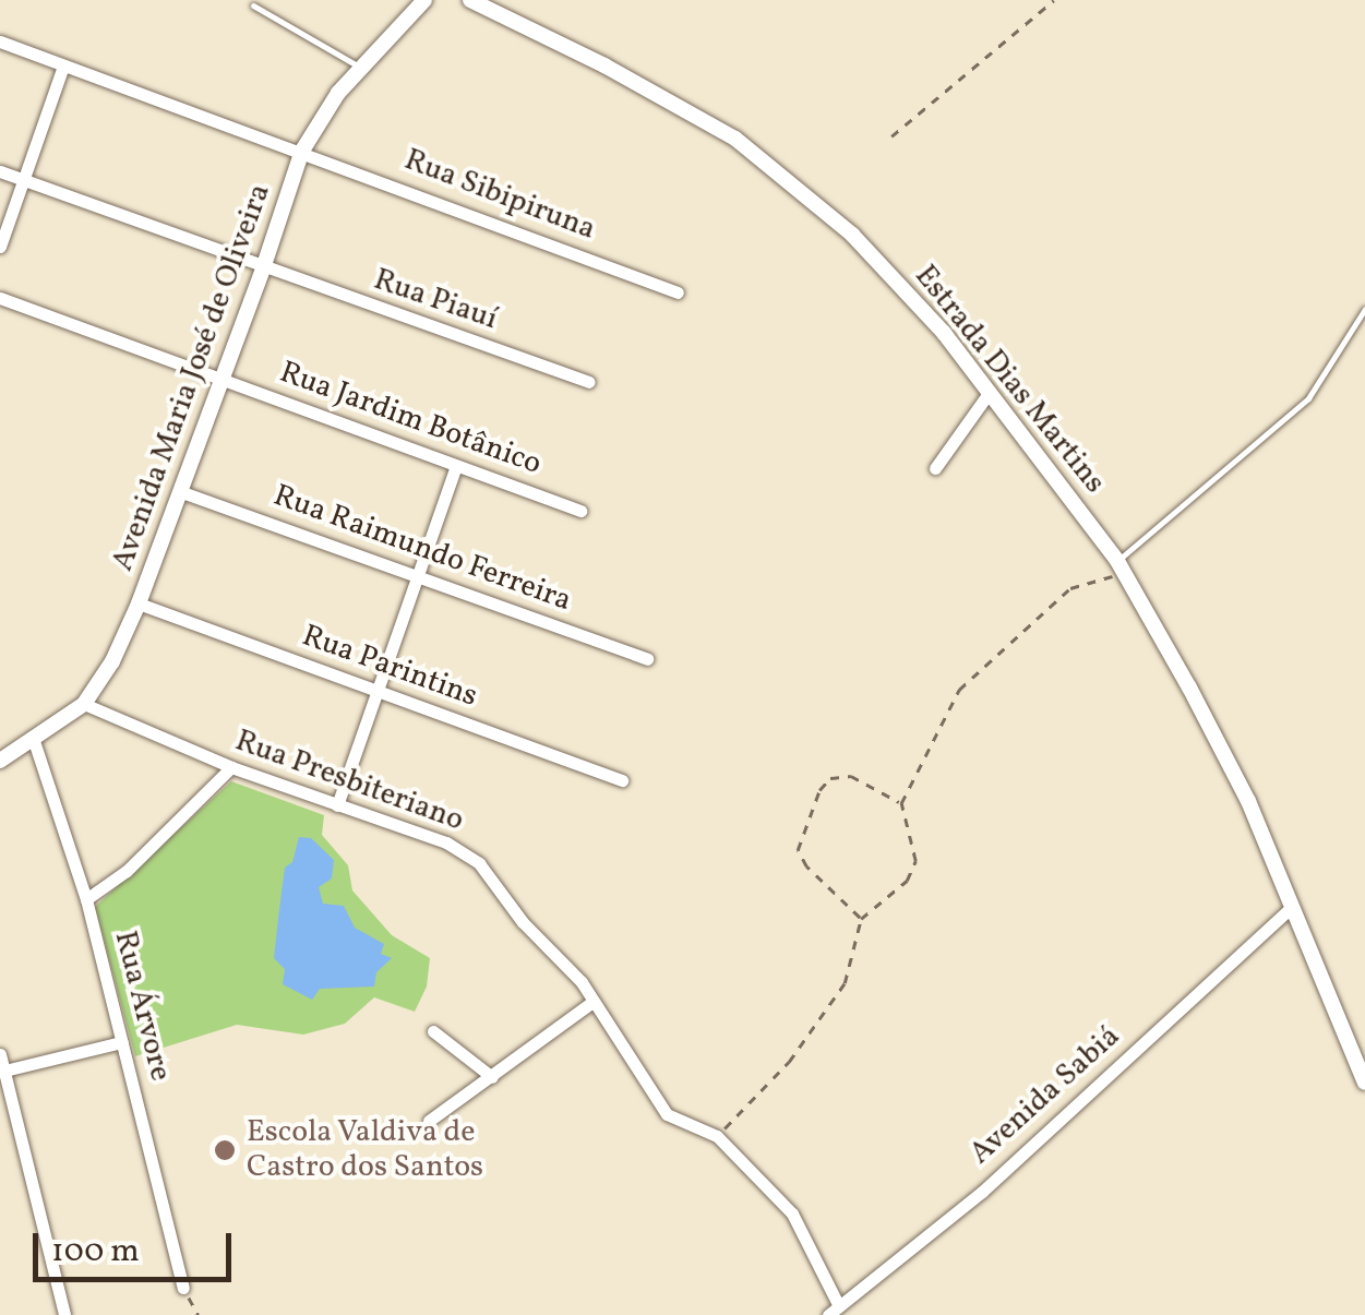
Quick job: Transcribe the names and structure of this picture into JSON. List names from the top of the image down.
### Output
{
  "streets": {
    "street": [
      "Rua Sibipiruna",
      "Rua Piauí",
      "Avenida Maria José de Oliveira",
      "Estrada Dias Martins",
      "Rua Jardim Botânico",
      "Rua Raimundo Ferreira",
      "Rua Parintins",
      "Rua Presbiteriano",
      "Rua Árvore",
      "Avenida Sabiá"
    ]
  },
  "crossings": [
    ["Rua Sibipiruna", "Avenida Maria José de Oliveira"],
    ["Rua Piauí", "Avenida Maria José de Oliveira"],
    ["Avenida Maria José de Oliveira", "Rua Jardim Botânico"],
    ["Avenida Maria José de Oliveira", "Rua Raimundo Ferreira"],
    ["Avenida Maria José de Oliveira", "Rua Parintins"],
    ["Avenida Maria José de Oliveira", "Rua Presbiteriano"],
    ["Avenida Maria José de Oliveira", "Rua Árvore"],
    ["Estrada Dias Martins", "Avenida Sabiá"],
    ["Rua Presbiteriano", "Avenida Sabiá"]
  ],
  "places": ["Escola Valdiva de Castro dos Santos"],
  "scale_bar": "100 m"
}
